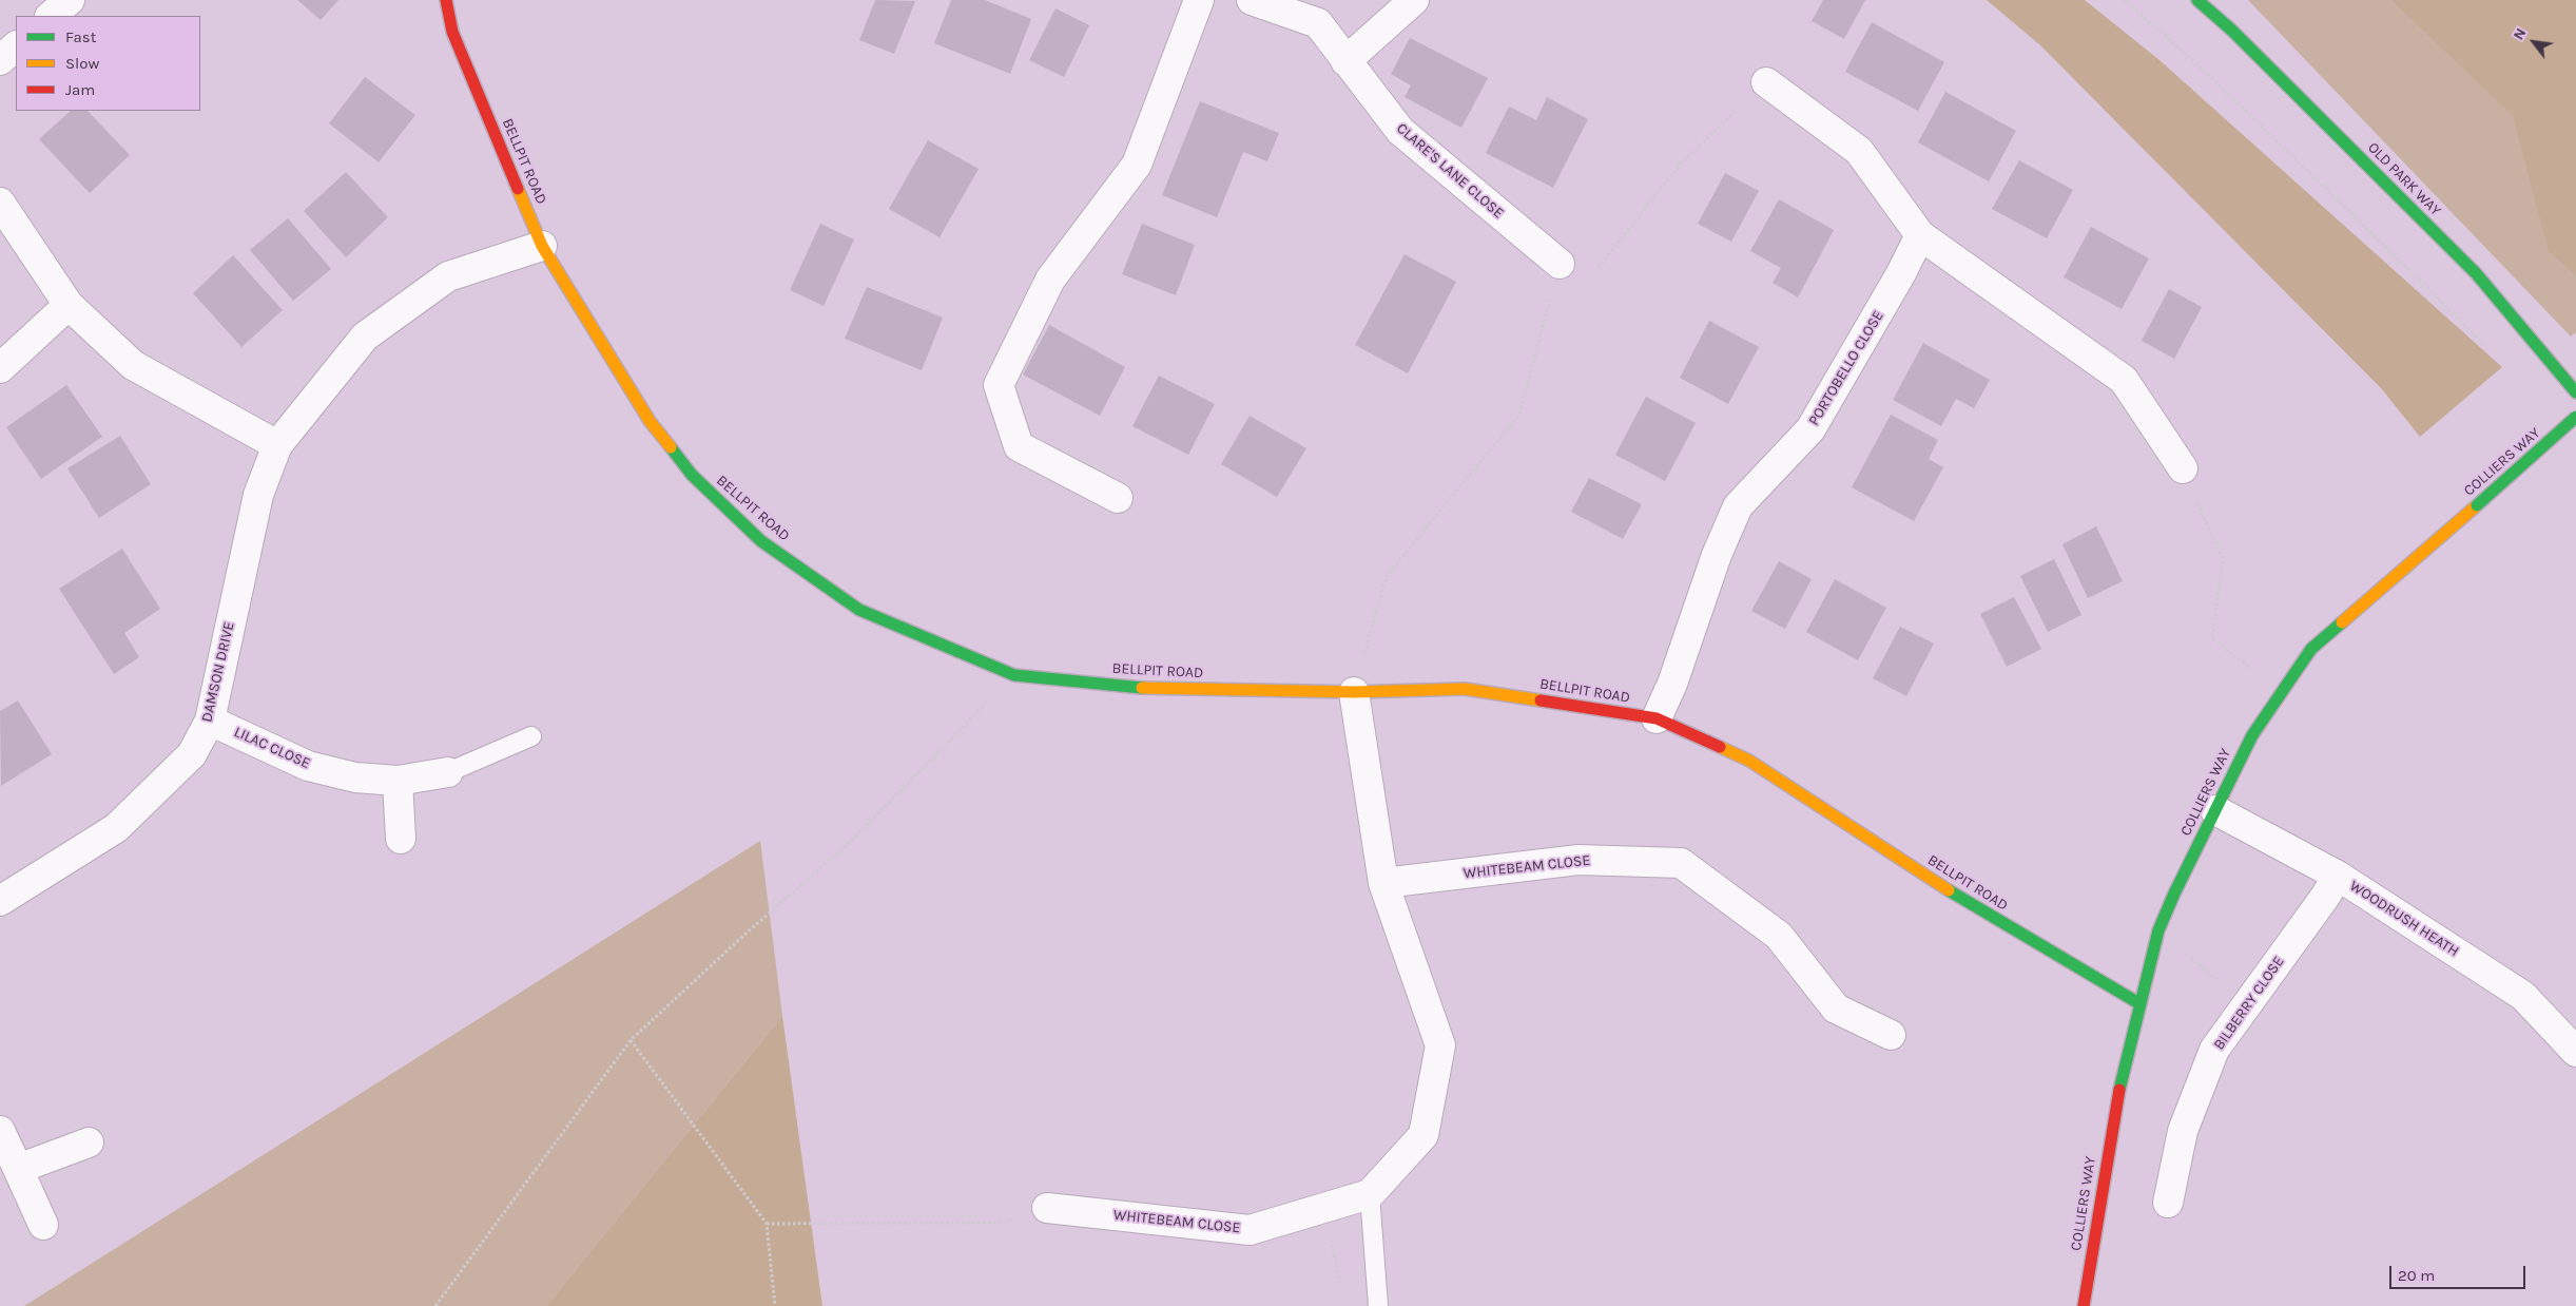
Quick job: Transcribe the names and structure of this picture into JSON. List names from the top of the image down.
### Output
{
  "streets": {
    "street": [
      "BELLPIT ROAD",
      "CLARE'S LANE CLOSE",
      "OLD PARK WAY",
      "PORTOBELLO CLOSE",
      "COLLIERS WAY",
      "DAMSON DRIVE",
      "LILAC CLOSE",
      "WHITEBEAM CLOSE",
      "WOODRUSH HEATH",
      "BILBERRY CLOSE"
    ]
  },
  "crossings": [
    ["BELLPIT ROAD", "PORTOBELLO CLOSE"],
    ["BELLPIT ROAD", "COLLIERS WAY"],
    ["BELLPIT ROAD", "DAMSON DRIVE"],
    ["COLLIERS WAY", "WOODRUSH HEATH"],
    ["DAMSON DRIVE", "LILAC CLOSE"],
    ["WOODRUSH HEATH", "BILBERRY CLOSE"]
  ],
  "legend": ["Fast", "Slow", "Jam"],
  "scale_bar": "20 m",
  "north": "top left"
}
